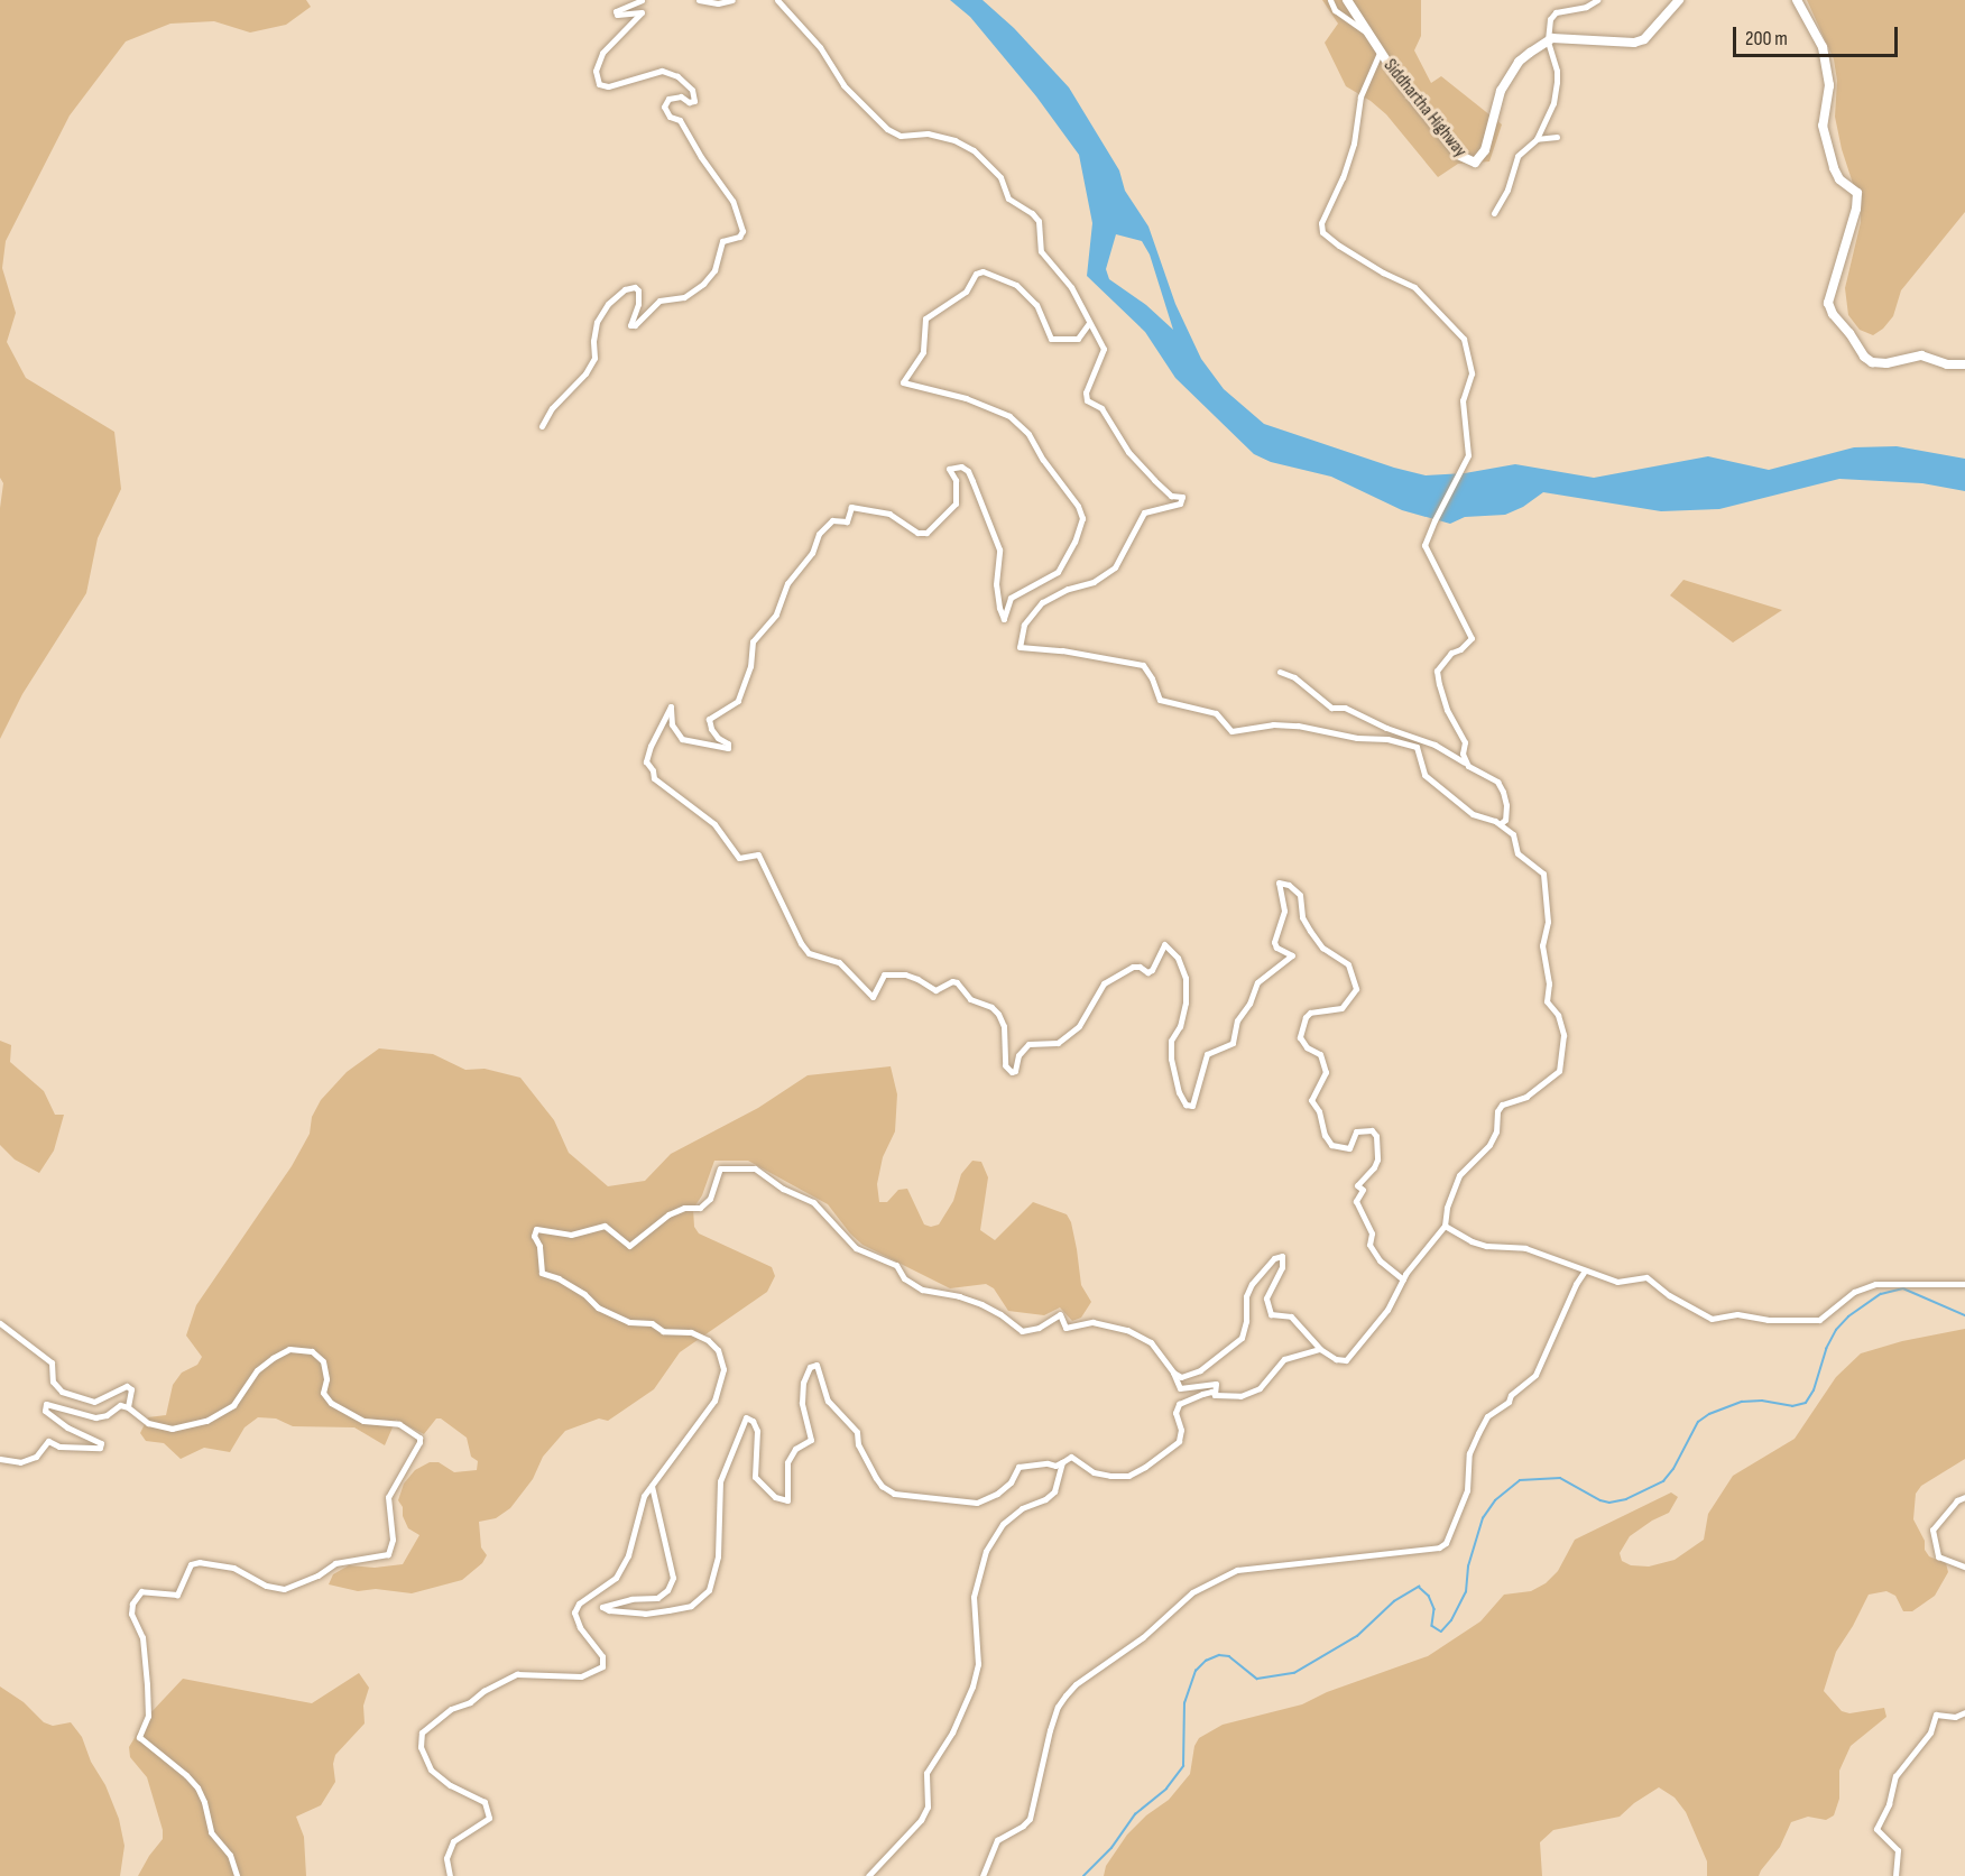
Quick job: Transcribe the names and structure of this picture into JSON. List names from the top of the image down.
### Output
{
  "streets": {
    "highway": ["Siddhartha Highway"]
  },
  "scale_bar": "200 m"
}
